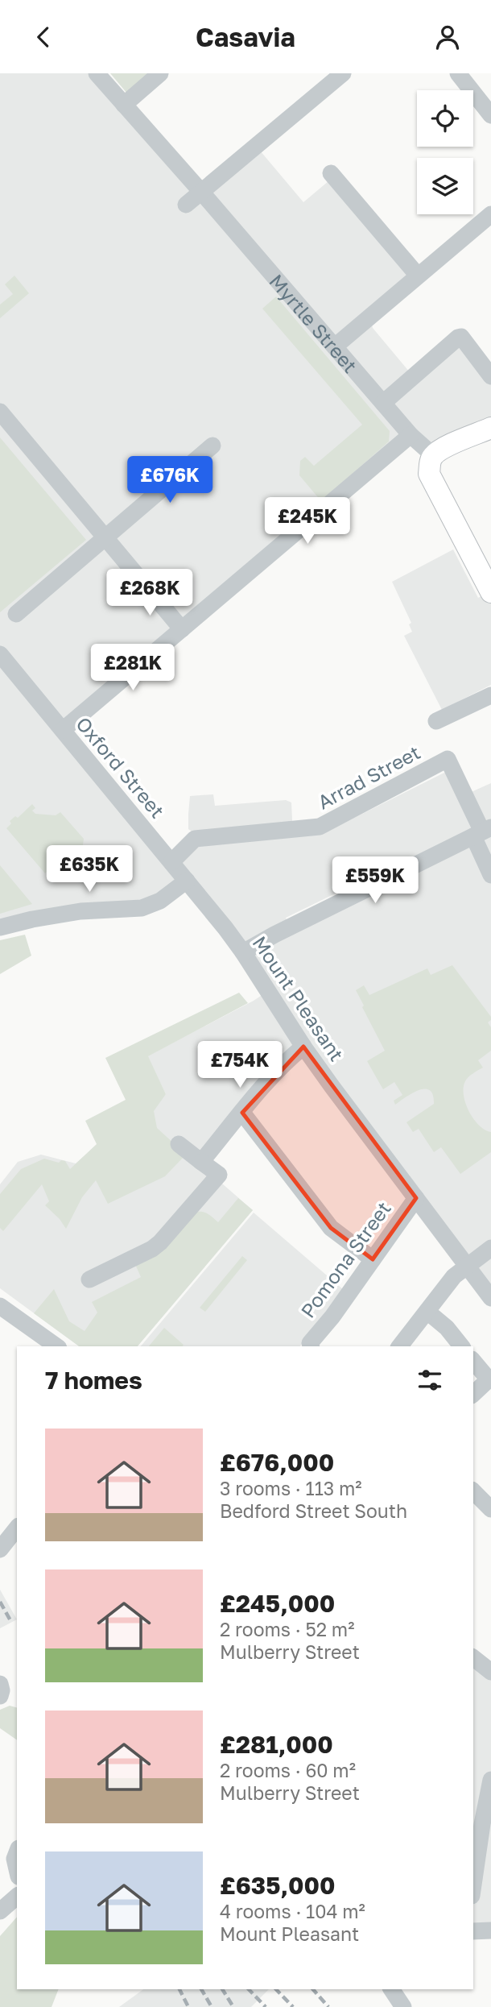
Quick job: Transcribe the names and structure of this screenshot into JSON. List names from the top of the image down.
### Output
{
  "streets": {
    "street": [
      "Myrtle Street",
      "Oxford Street",
      "Arrad Street",
      "Mount Pleasant",
      "Pomona Street"
    ]
  },
  "crossings": [
    ["Oxford Street", "Arrad Street"],
    ["Oxford Street", "Mount Pleasant"],
    ["Mount Pleasant", "Pomona Street"]
  ],
  "page": {
    "header": "Casavia",
    "price": [
      "£676K",
      "£245K",
      "£268K",
      "£281K",
      "£635K",
      "£559K",
      "£754K"
    ],
    "heading": "7 homes",
    "list": [
      {
        "name": "£676,000",
        "note": "3 rooms · 113 m² · Bedford Street South"
      },
      {
        "name": "£245,000",
        "note": "2 rooms · 52 m² · Mulberry Street"
      },
      {
        "name": "£281,000",
        "note": "2 rooms · 60 m² · Mulberry Street"
      },
      {
        "name": "£635,000",
        "note": "4 rooms · 104 m² · Mount Pleasant"
      }
    ]
  }
}
